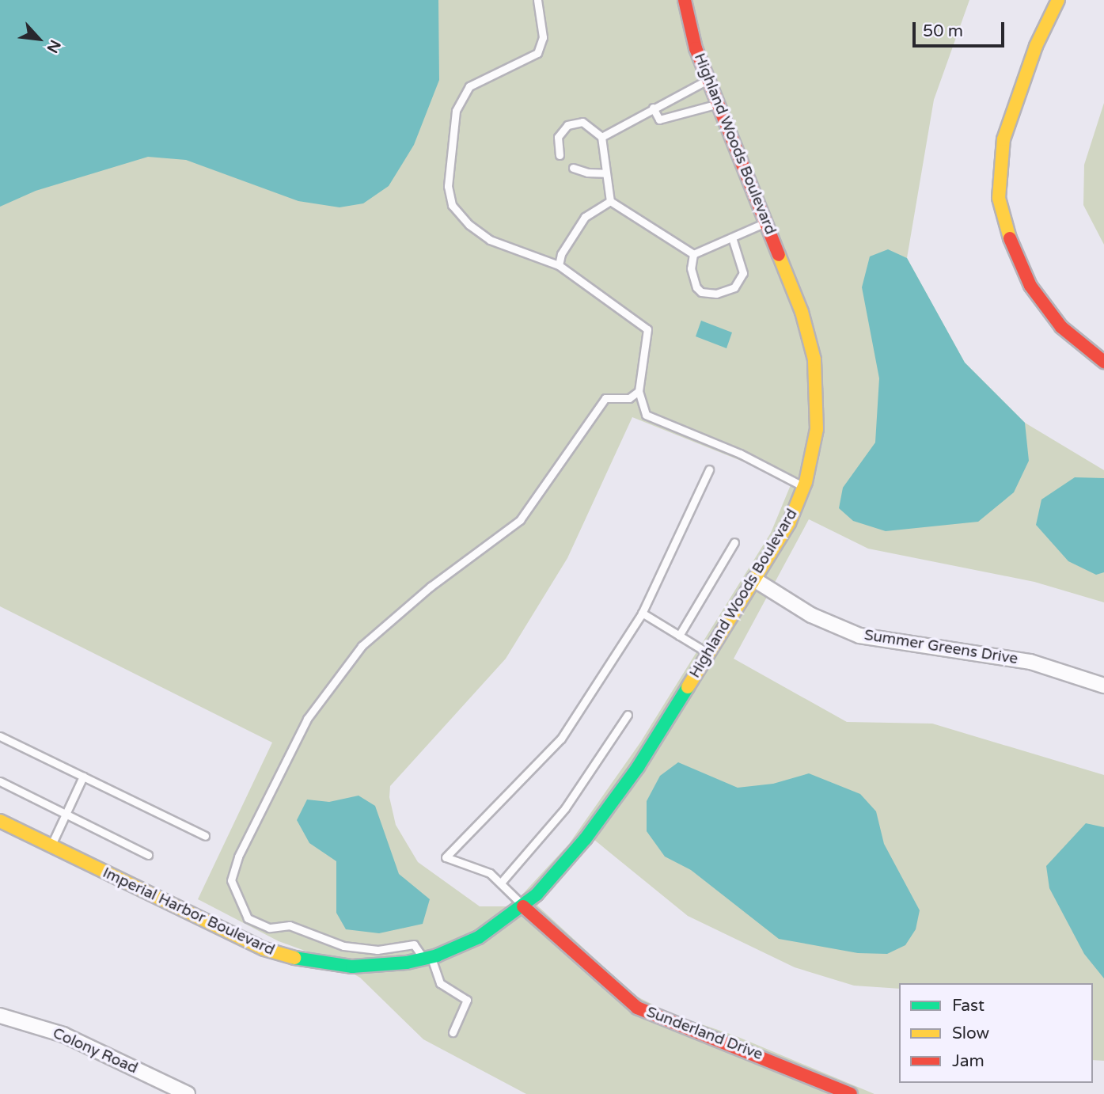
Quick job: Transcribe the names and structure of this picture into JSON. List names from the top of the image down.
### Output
{
  "streets": {
    "street": [
      "Highland Woods Boulevard",
      "Summer Greens Drive",
      "Imperial Harbor Boulevard",
      "Sunderland Drive",
      "Colony Road"
    ]
  },
  "crossings": [
    ["Highland Woods Boulevard", "Summer Greens Drive"],
    ["Highland Woods Boulevard", "Imperial Harbor Boulevard"],
    ["Highland Woods Boulevard", "Sunderland Drive"]
  ],
  "legend": ["Fast", "Slow", "Jam"],
  "scale_bar": "50 m",
  "north": "bottom right"
}
